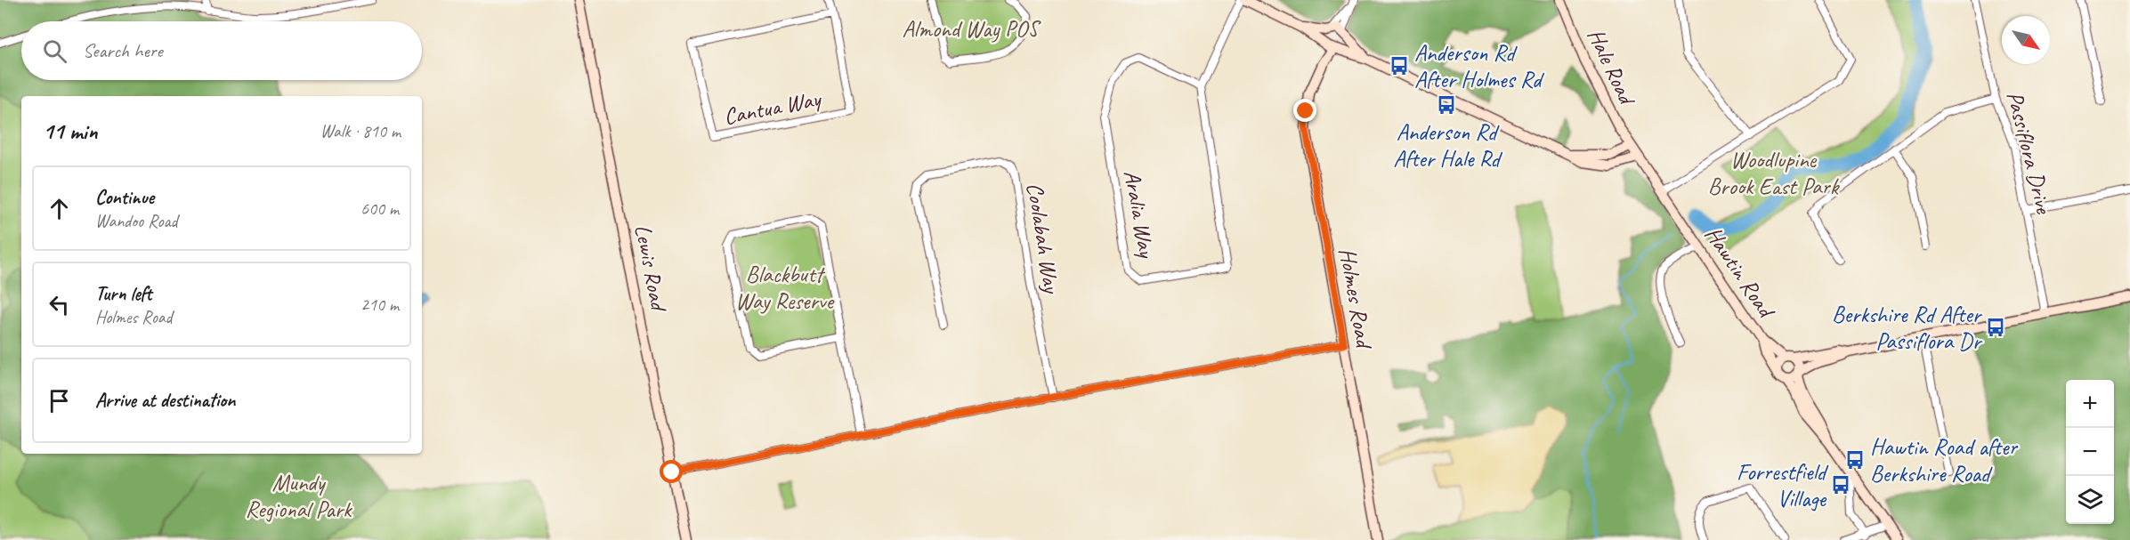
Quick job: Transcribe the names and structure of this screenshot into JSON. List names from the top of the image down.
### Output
{
  "streets": {
    "street": [
      "Hale Road",
      "Cantua Way",
      "Passiflora Drive",
      "Aralia Way",
      "Coolabah Way",
      "Lewis Road",
      "Hawtin Road",
      "Holmes Road"
    ]
  },
  "crossings": [
    ["Hale Road", "Hawtin Road"]
  ],
  "parks": [
    "Almond Way POS",
    "Woodlupine Brook East Park",
    "Blackbutt Way Reserve",
    "Mundy Regional Park"
  ],
  "places": {
    "bus stop": [
      "Anderson Rd After Holmes Rd",
      "Anderson Rd After Hale Rd",
      "Berkshire Rd After Passiflora Dr",
      "Hawtin Road after Berkshire Road",
      "Forrestfield Village"
    ]
  },
  "north": "bottom right",
  "page": {
    "search": "Search here",
    "heading": ["11 min", "Walk · 810 m"],
    "list": [
      ["Continue", "Wandoo Road", "600 m"],
      ["Turn left", "Holmes Road", "210 m"],
      "Arrive at destination"
    ],
    "map_buttons": ["+", "−"]
  }
}
